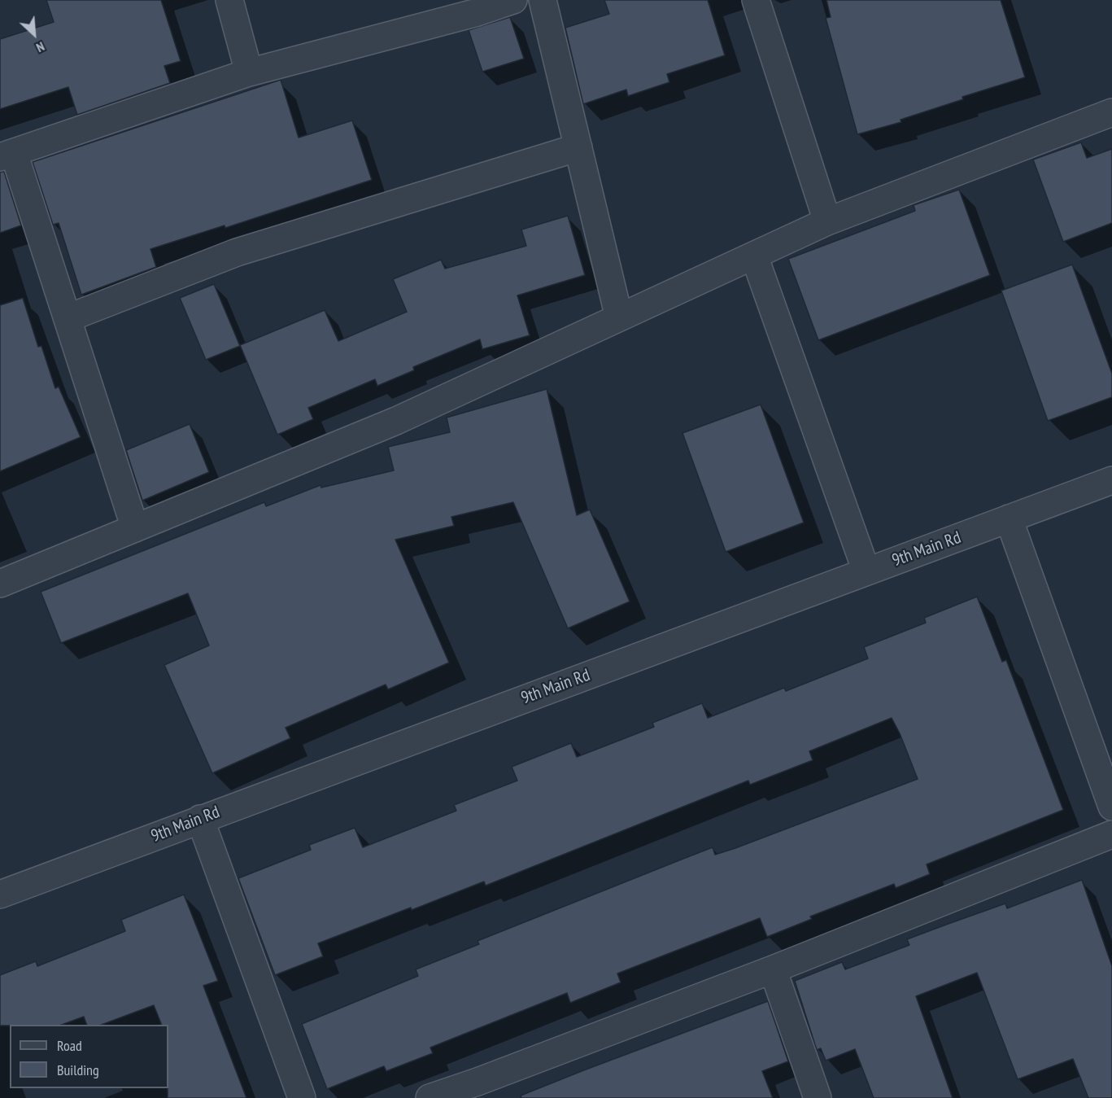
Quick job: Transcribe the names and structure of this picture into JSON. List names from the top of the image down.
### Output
{
  "streets": {
    "street": ["9th Main Rd"]
  },
  "legend": ["Road", "Building"],
  "north": "bottom right"
}
